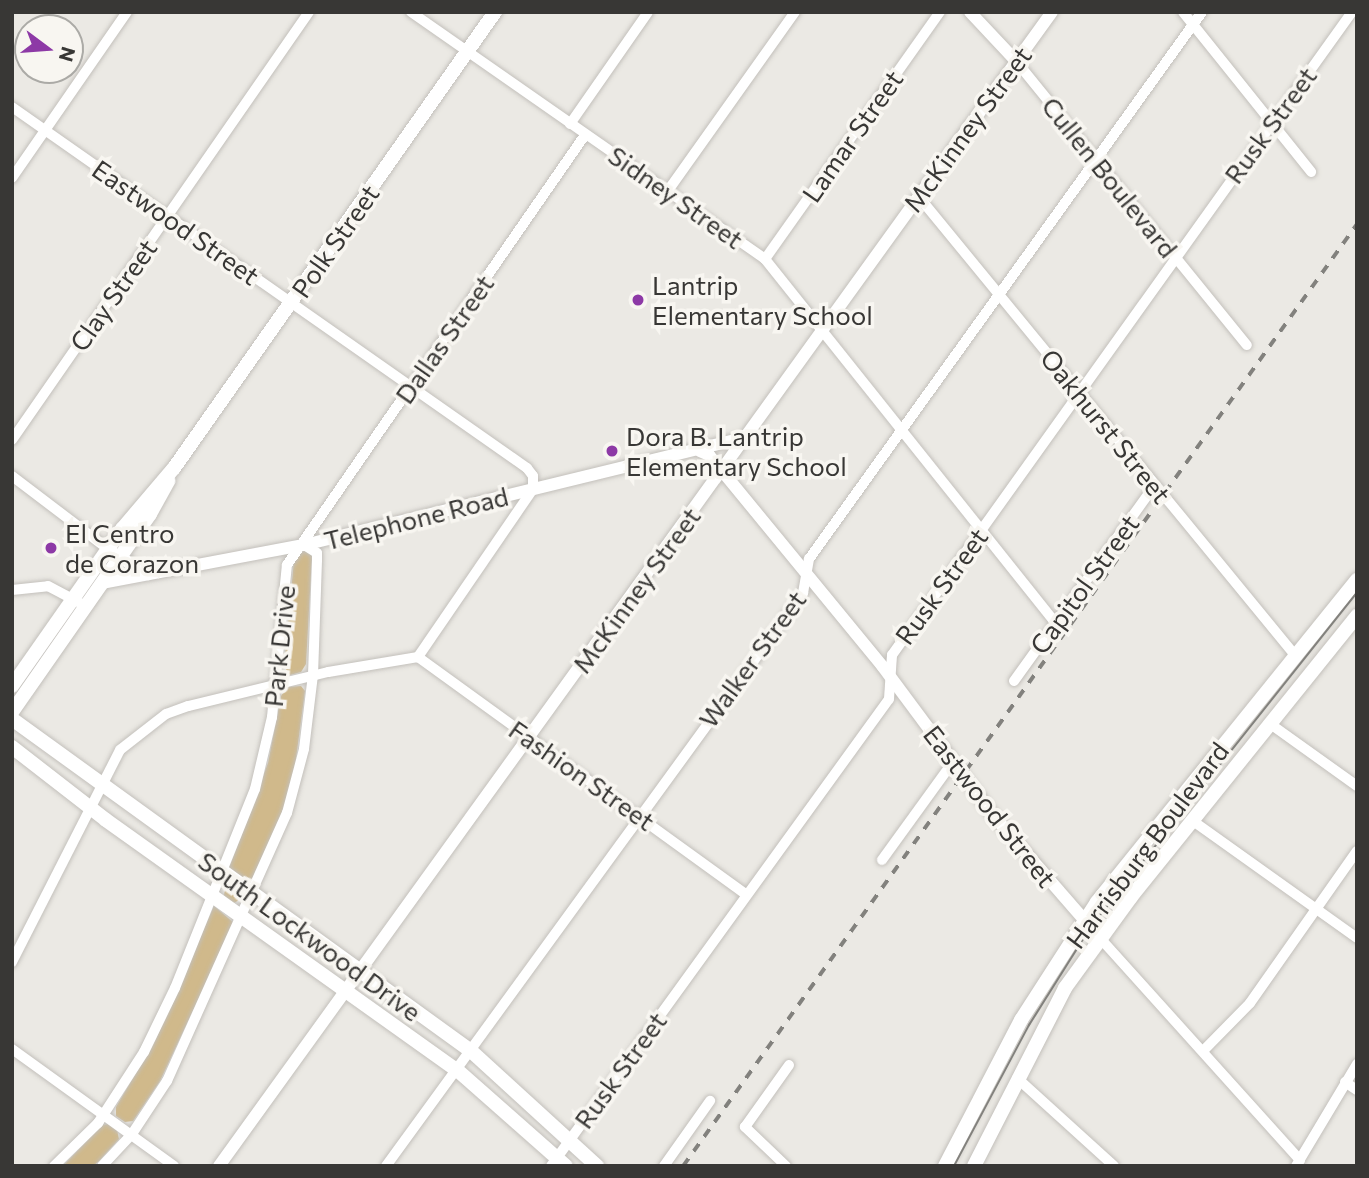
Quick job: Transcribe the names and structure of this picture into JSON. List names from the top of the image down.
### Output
{
  "streets": {
    "main road": ["Polk Street", "Harrisburg Boulevard", "South Lockwood Drive"],
    "street": [
      "Rusk Street",
      "McKinney Street",
      "Lamar Street",
      "Cullen Boulevard",
      "Sidney Street",
      "Eastwood Street",
      "Clay Street",
      "Dallas Street",
      "Oakhurst Street",
      "Telephone Road",
      "Capitol Street",
      "Park Drive",
      "Walker Street",
      "Fashion Street"
    ]
  },
  "crossings": [
    ["Rusk Street", "Cullen Boulevard"],
    ["Rusk Street", "Sidney Street"],
    ["Rusk Street", "Eastwood Street"],
    ["Rusk Street", "Oakhurst Street"],
    ["Rusk Street", "Fashion Street"],
    ["Rusk Street", "South Lockwood Drive"],
    ["McKinney Street", "Cullen Boulevard"],
    ["McKinney Street", "Sidney Street"],
    ["McKinney Street", "Eastwood Street"],
    ["McKinney Street", "Oakhurst Street"],
    ["McKinney Street", "Telephone Road"],
    ["McKinney Street", "Fashion Street"],
    ["McKinney Street", "South Lockwood Drive"],
    ["Lamar Street", "Sidney Street"],
    ["Cullen Boulevard", "Walker Street"],
    ["Sidney Street", "Polk Street"],
    ["Sidney Street", "Dallas Street"],
    ["Sidney Street", "Capitol Street"],
    ["Sidney Street", "Walker Street"],
    ["Eastwood Street", "Polk Street"],
    ["Eastwood Street", "Clay Street"],
    ["Eastwood Street", "Dallas Street"],
    ["Eastwood Street", "Telephone Road"],
    ["Eastwood Street", "Walker Street"],
    ["Eastwood Street", "Harrisburg Boulevard"],
    ["Polk Street", "Telephone Road"],
    ["Dallas Street", "Telephone Road"],
    ["Dallas Street", "Park Drive"],
    ["Oakhurst Street", "Capitol Street"],
    ["Oakhurst Street", "Walker Street"],
    ["Oakhurst Street", "Harrisburg Boulevard"],
    ["Telephone Road", "Park Drive"],
    ["Park Drive", "South Lockwood Drive"],
    ["Walker Street", "Fashion Street"],
    ["Walker Street", "South Lockwood Drive"]
  ],
  "places": ["Lantrip Elementary School", "Dora B. Lantrip Elementary School", "El Centro de Corazon"],
  "north": "right"
}
